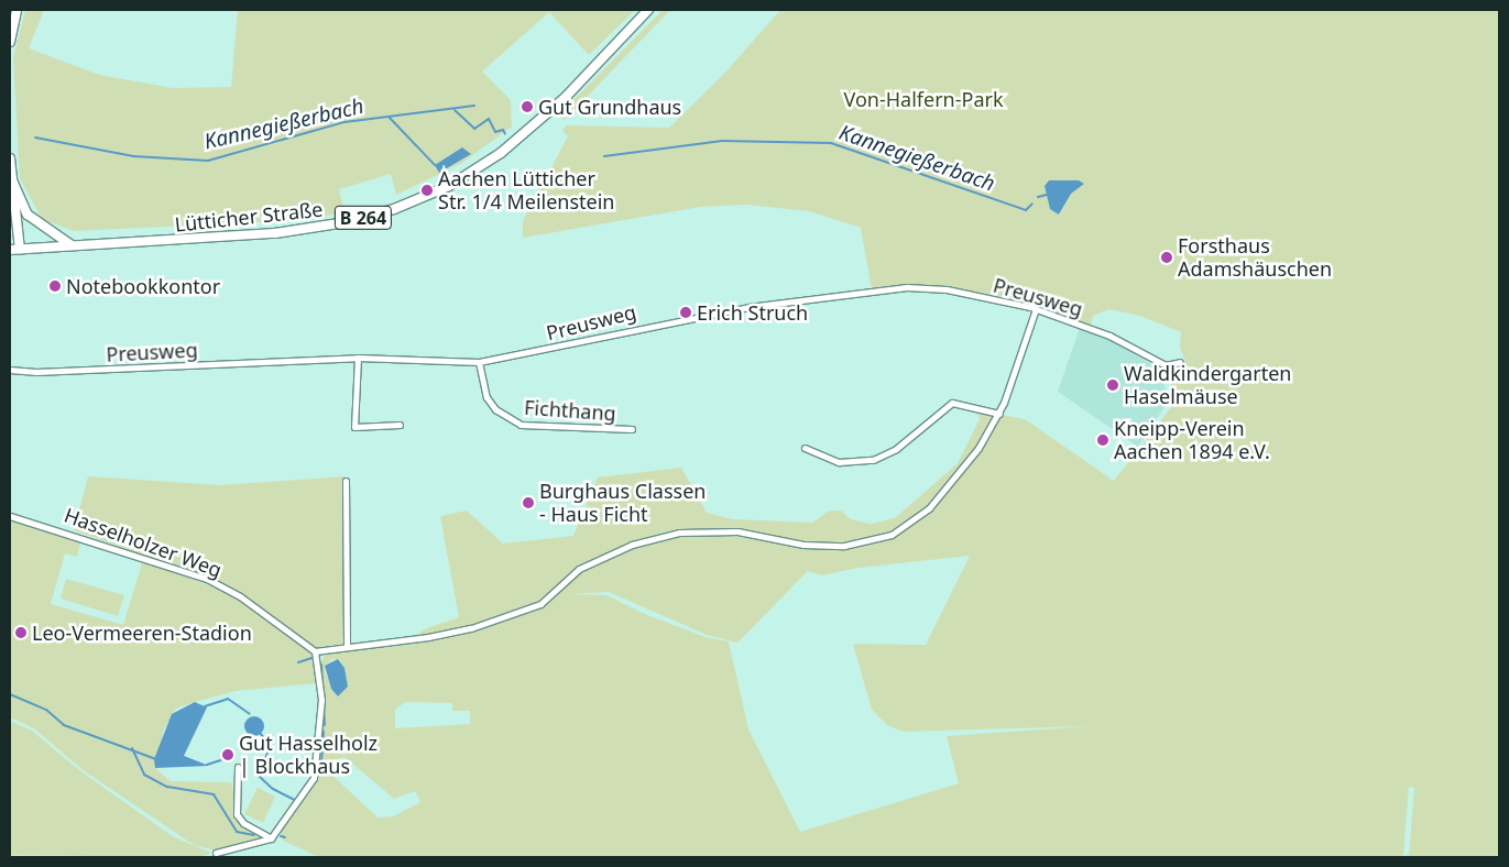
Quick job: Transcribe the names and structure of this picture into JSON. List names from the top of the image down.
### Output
{
  "streets": {
    "main road": ["Lütticher Straße", "B 264"],
    "street": ["Preusweg", "Fichthang", "Hasselholzer Weg"]
  },
  "crossings": [
    ["Preusweg", "Fichthang"]
  ],
  "water": ["Kannegießerbach"],
  "parks": ["Von-Halfern-Park"],
  "places": [
    "Gut Grundhaus",
    "Aachen Lütticher Str. 1/4 Meilenstein",
    "Forsthaus Adamshäuschen",
    "Notebookkontor",
    "Erich Struch",
    "Waldkindergarten Haselmäuse",
    "Kneipp-Verein Aachen 1894 e.V.",
    "Burghaus Classen - Haus Ficht",
    "Leo-Vermeeren-Stadion",
    "Gut Hasselholz | Blockhaus"
  ]
}
